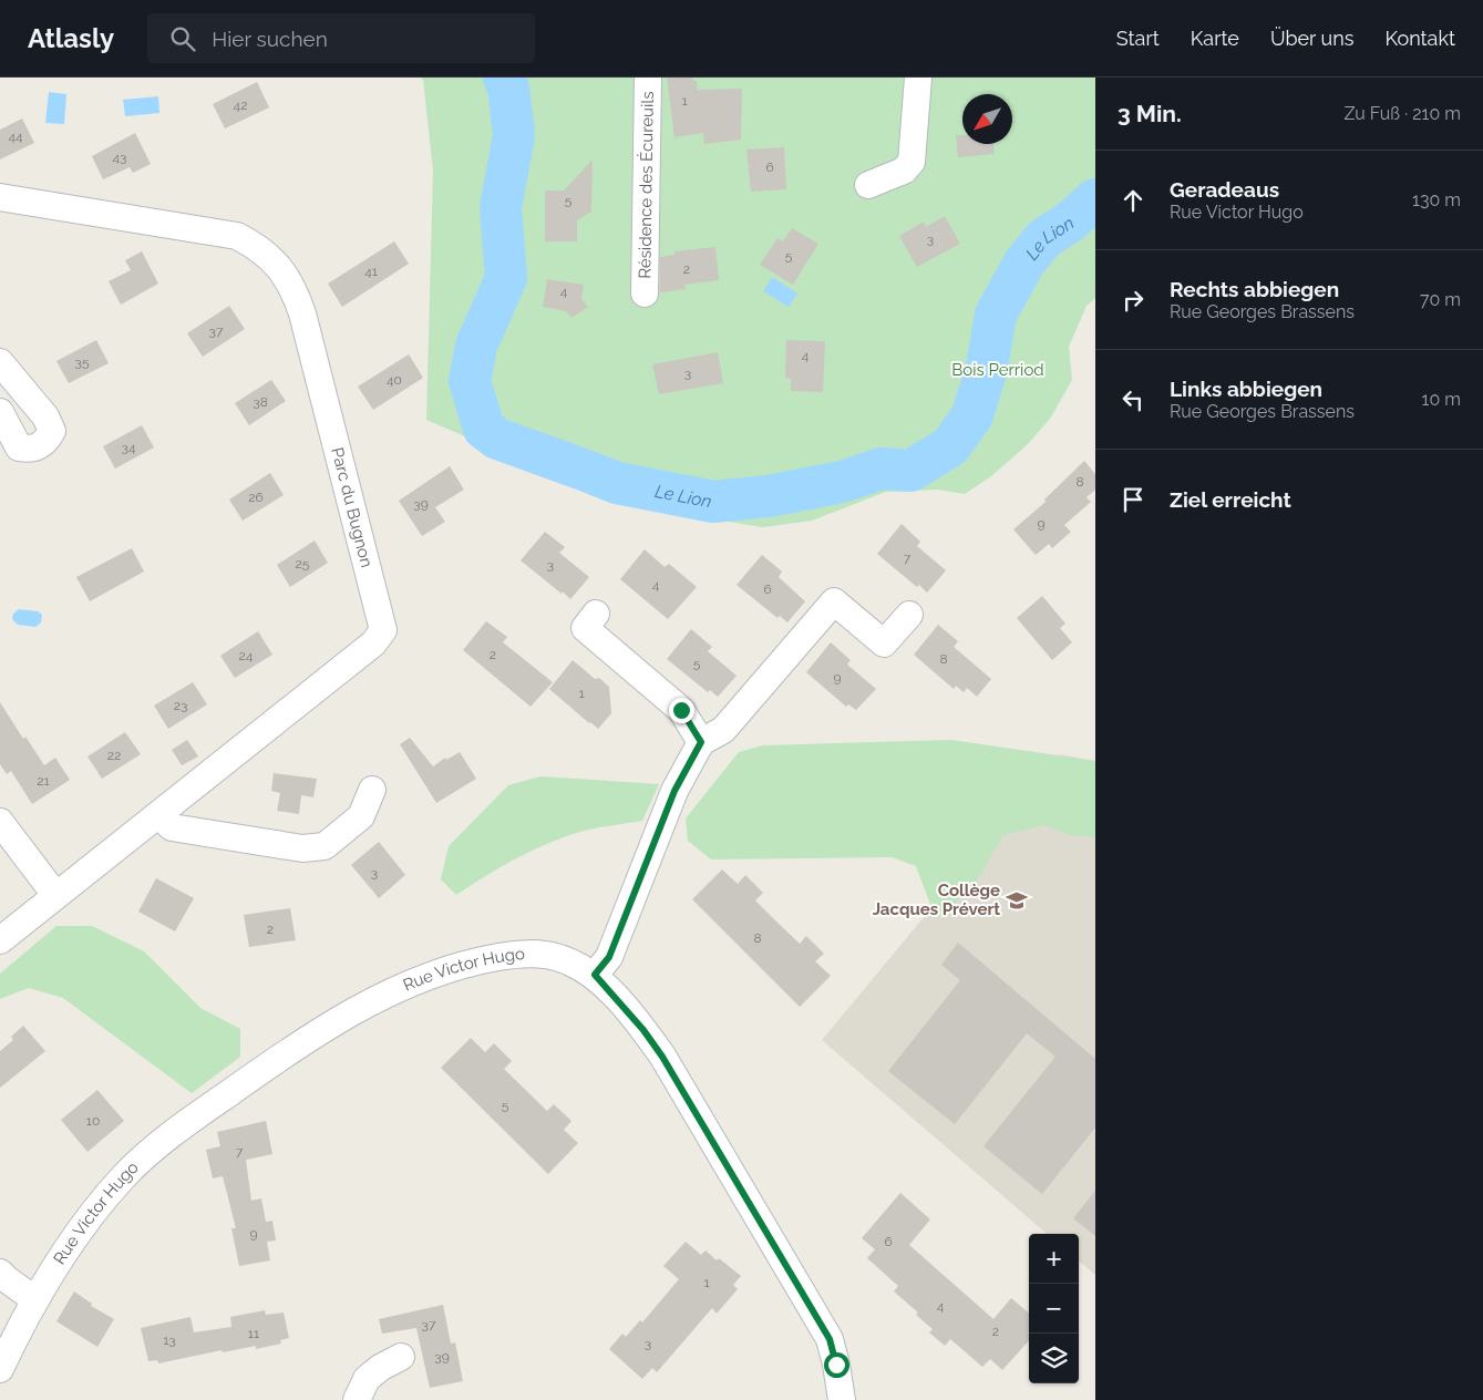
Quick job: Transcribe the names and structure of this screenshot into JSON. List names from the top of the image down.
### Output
{
  "streets": {
    "street": ["Résidence des Écureuils", "Parc du Bugnon", "Rue Victor Hugo"]
  },
  "water": ["Le Lion"],
  "parks": ["Bois Perriod"],
  "places": {
    "school or university": ["Collège Jacques Prévert"]
  },
  "house_numbers": [
    "1",
    "42",
    "44",
    "43",
    "6",
    "5",
    "3",
    "5",
    "2",
    "41",
    "4",
    "37",
    "4",
    "35",
    "3",
    "40",
    "38",
    "34",
    "8",
    "26",
    "39",
    "9",
    "7",
    "25",
    "3",
    "4",
    "6",
    "2",
    "24",
    "8",
    "5",
    "9",
    "1",
    "23",
    "22",
    "21",
    "3",
    "2",
    "8",
    "5",
    "10",
    "7",
    "9",
    "6",
    "1",
    "4",
    "37",
    "2",
    "11",
    "13",
    "3",
    "39"
  ],
  "north": "bottom left",
  "page": {
    "header": "Atlasly",
    "search": "Hier suchen",
    "nav": [
      "Start",
      "Karte",
      "Über uns",
      "Kontakt"
    ],
    "heading": ["3 Min.", "Zu Fuß · 210 m"],
    "list": [
      ["Geradeaus", "Rue Victor Hugo", "130 m"],
      ["Rechts abbiegen", "Rue Georges Brassens", "70 m"],
      ["Links abbiegen", "Rue Georges Brassens", "10 m"],
      "Ziel erreicht"
    ],
    "map_buttons": ["+", "−"]
  }
}
